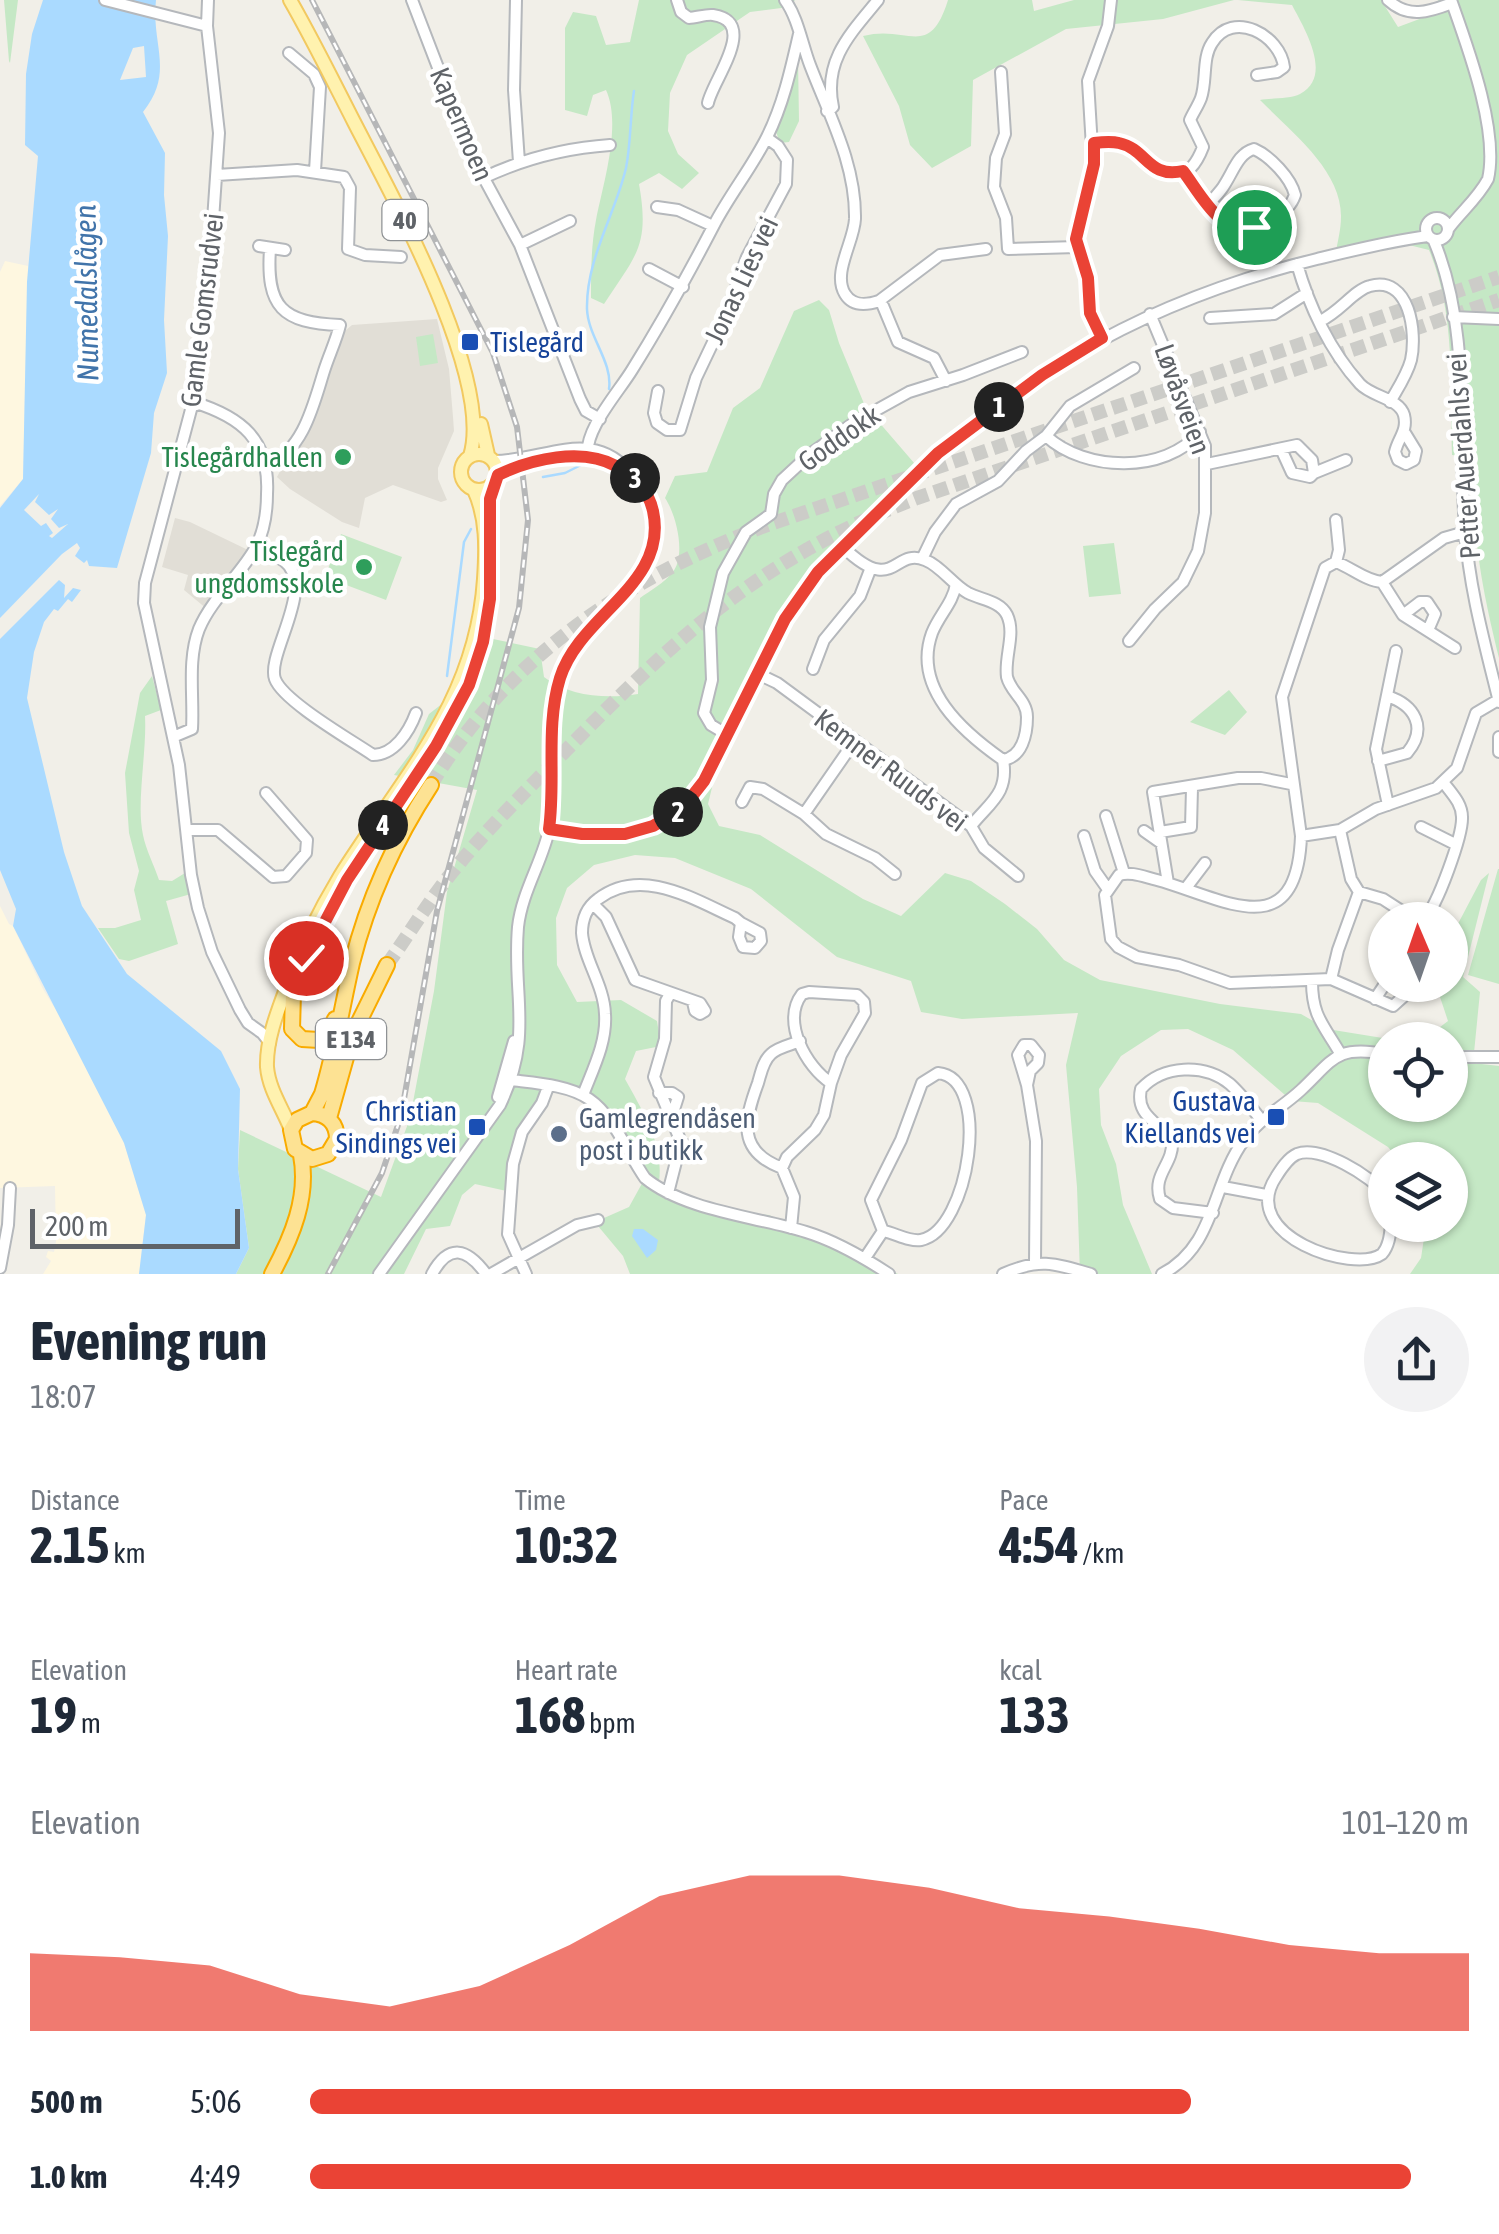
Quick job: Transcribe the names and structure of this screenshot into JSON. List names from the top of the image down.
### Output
{
  "streets": {
    "highway": ["E 134"],
    "main road": ["40"],
    "street": [
      "Kapermoen",
      "Jonas Lies vei",
      "Gamle Gomsrudvei",
      "Løvåsveien",
      "Goddokk",
      "Petter Auerdahls vei",
      "Kemner Ruuds vei"
    ]
  },
  "crossings": [
    ["40", "Gamle Gomsrudvei"],
    ["40", "E 134"]
  ],
  "water": ["Numedalslågen"],
  "places": {
    "transit": ["Tislegård", "Gustava Kiellands vei", "Christian Sindings vei"],
    "other": ["Tislegårdhallen", "Tislegård ungdomsskole", "Gamlegrendåsen post i butikk"]
  },
  "scale_bar": "200 m",
  "north": "top",
  "page": {
    "pins": [
      "1",
      "3",
      "2",
      "4"
    ],
    "scale": "200 m",
    "heading": ["Evening run", "18:07"],
    "stats": [
      ["Distance", "2.15 km"],
      ["Time", "10:32"],
      ["Pace", "4:54 /km"],
      ["Elevation", "19 m"],
      ["Heart rate", "168 bpm"],
      ["kcal", "133"]
    ],
    "chart": ["Elevation", "101–120 m"],
    "list": [
      {
        "name": "500 m",
        "note": "5:06"
      },
      {
        "name": "1.0 km",
        "note": "4:49"
      }
    ]
  }
}
